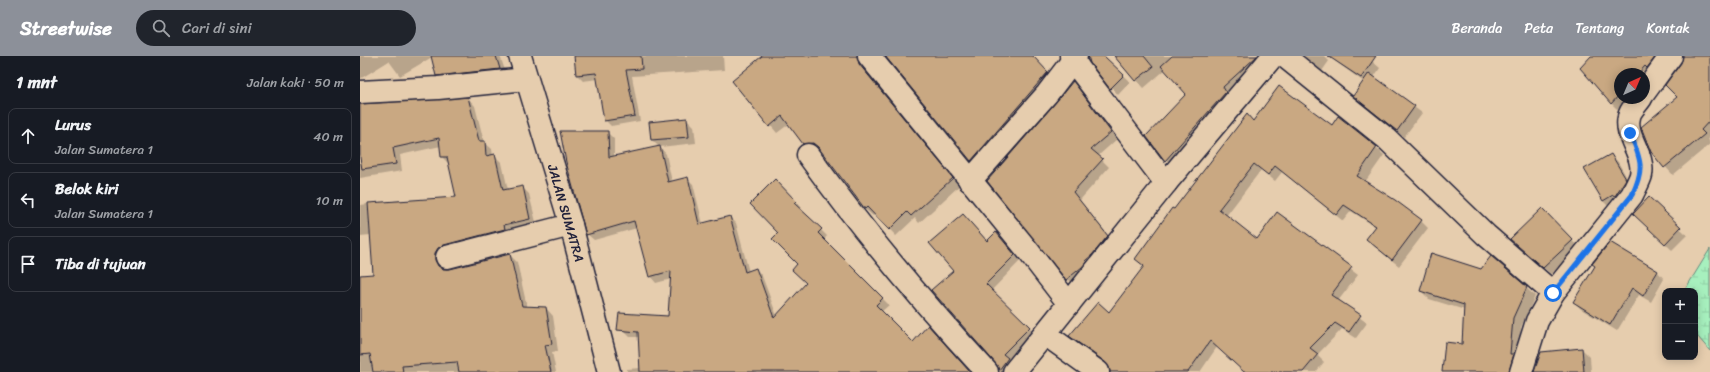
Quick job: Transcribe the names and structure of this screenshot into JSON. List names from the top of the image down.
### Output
{
  "streets": {
    "street": ["JALAN SUMATRA"]
  },
  "north": "top right",
  "page": {
    "header": "Streetwise",
    "search": "Cari di sini",
    "nav": [
      "Beranda",
      "Peta",
      "Tentang",
      "Kontak"
    ],
    "heading": ["1 mnt", "Jalan kaki · 50 m"],
    "list": [
      ["Lurus", "Jalan Sumatera 1", "40 m"],
      ["Belok kiri", "Jalan Sumatera 1", "10 m"],
      "Tiba di tujuan"
    ],
    "map_buttons": ["+", "−"]
  }
}
